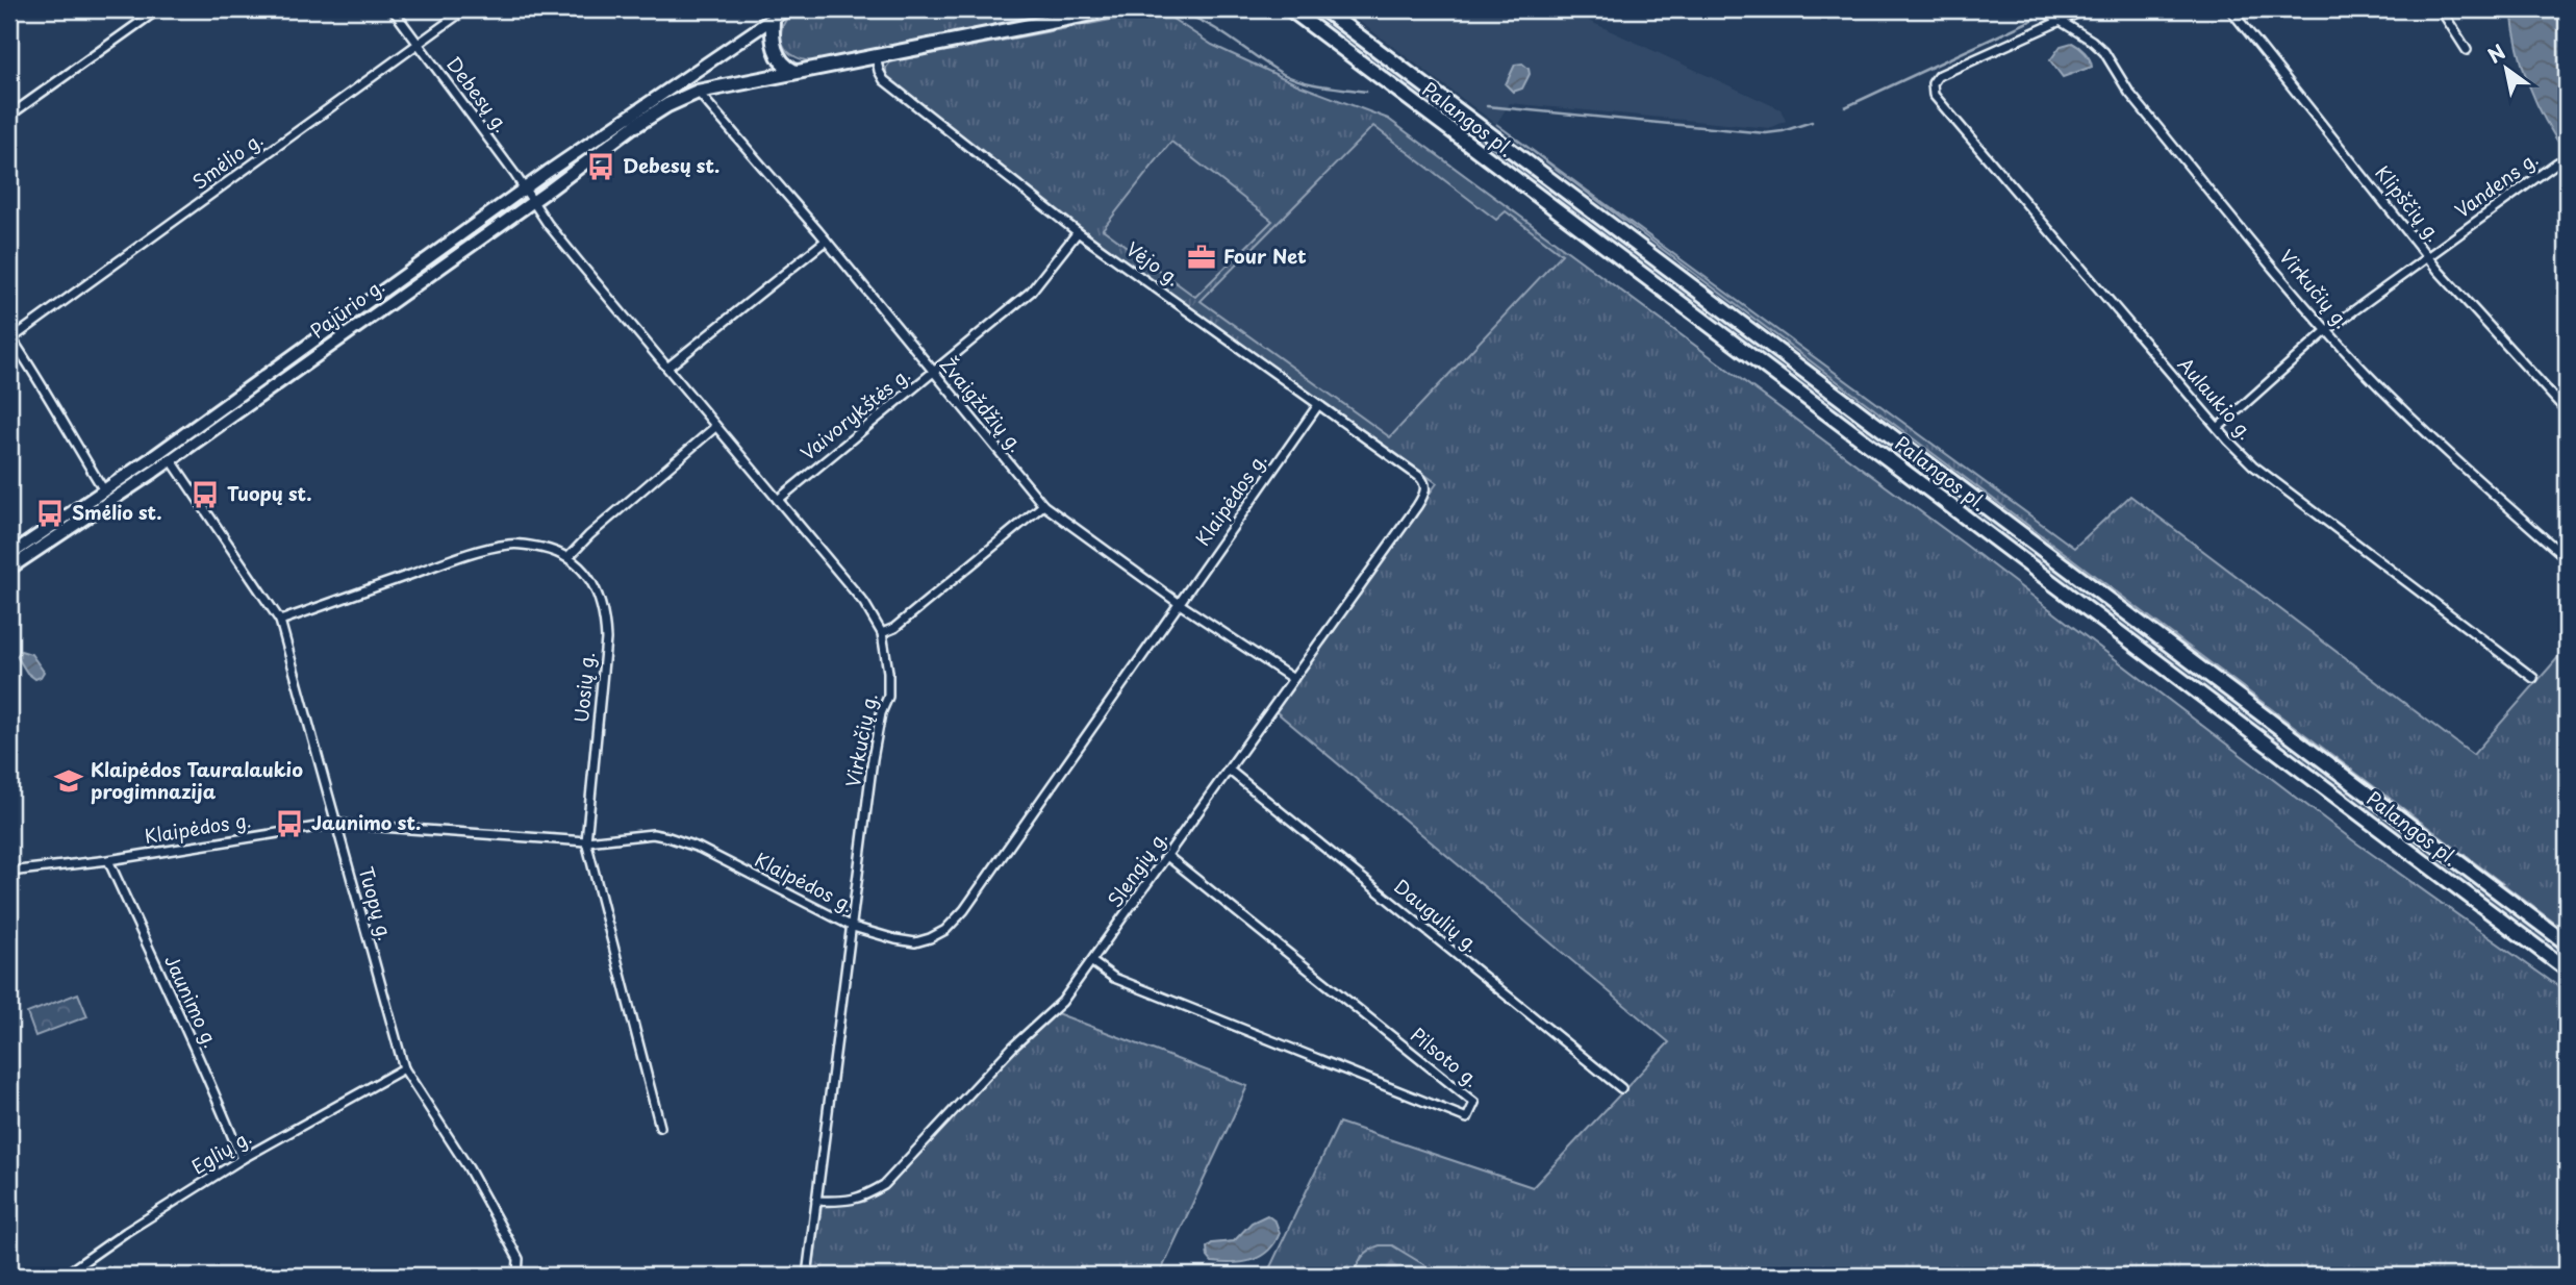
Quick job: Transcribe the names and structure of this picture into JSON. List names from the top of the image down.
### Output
{
  "streets": {
    "highway": ["Palangos pl."],
    "main road": ["Pajūrio g."],
    "street": [
      "Debesų g.",
      "Smėlio g.",
      "Vandens g.",
      "Klipščių g.",
      "Vėjo g.",
      "Virkučių g.",
      "Aulaukio g.",
      "Žvaigždžių g.",
      "Vaivorykštės g.",
      "Klaipėdos g.",
      "Uosių g.",
      "Slengių g.",
      "Tuopų g.",
      "Daugulių g.",
      "Jaunimo g.",
      "Pilsoto g.",
      "Eglių g."
    ]
  },
  "crossings": [
    ["Debesų g.", "Smėlio g."],
    ["Debesų g.", "Virkučių g."],
    ["Debesų g.", "Pajūrio g."],
    ["Vandens g.", "Klipščių g."],
    ["Vandens g.", "Virkučių g."],
    ["Vandens g.", "Aulaukio g."],
    ["Vėjo g.", "Vaivorykštės g."],
    ["Vėjo g.", "Klaipėdos g."],
    ["Vėjo g.", "Slengių g."],
    ["Virkučių g.", "Pajūrio g."],
    ["Virkučių g.", "Aulaukio g."],
    ["Virkučių g.", "Vaivorykštės g."],
    ["Virkučių g.", "Klaipėdos g."],
    ["Virkučių g.", "Slengių g."],
    ["Pajūrio g.", "Tuopų g."],
    ["Žvaigždžių g.", "Vaivorykštės g."],
    ["Žvaigždžių g.", "Klaipėdos g."],
    ["Žvaigždžių g.", "Slengių g."],
    ["Klaipėdos g.", "Uosių g."],
    ["Klaipėdos g.", "Tuopų g."],
    ["Klaipėdos g.", "Jaunimo g."],
    ["Slengių g.", "Daugulių g."],
    ["Slengių g.", "Pilsoto g."],
    ["Tuopų g.", "Eglių g."],
    ["Jaunimo g.", "Eglių g."]
  ],
  "places": {
    "bus stop": [
      "Debesų st.",
      "Tuopų st.",
      "Smėlio st.",
      "Jaunimo st."
    ],
    "office": ["Four Net"],
    "school or university": ["Klaipėdos Tauralaukio progimnazija"]
  },
  "north": "top left"
}
